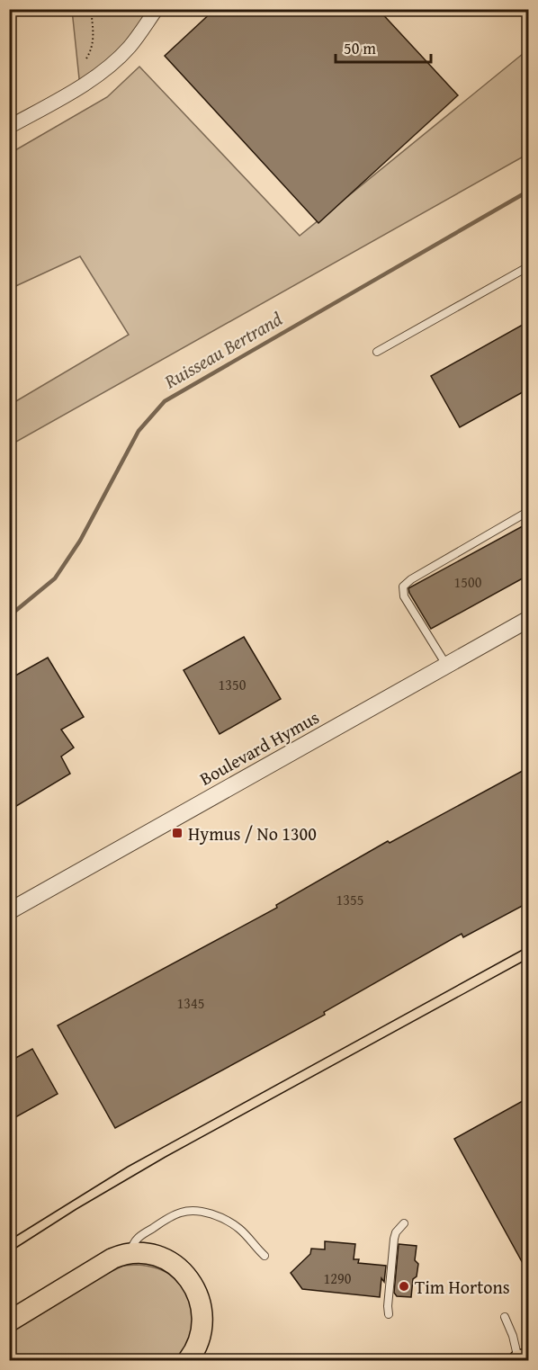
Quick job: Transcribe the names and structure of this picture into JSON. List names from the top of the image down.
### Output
{
  "streets": {
    "street": ["Boulevard Hymus"]
  },
  "water": ["Ruisseau Bertrand"],
  "places": {
    "transit": ["Hymus / No 1300"],
    "other": ["Tim Hortons"]
  },
  "house_numbers": [
    "1500",
    "1350",
    "1355",
    "1345",
    "1290"
  ],
  "scale_bar": "50 m"
}
